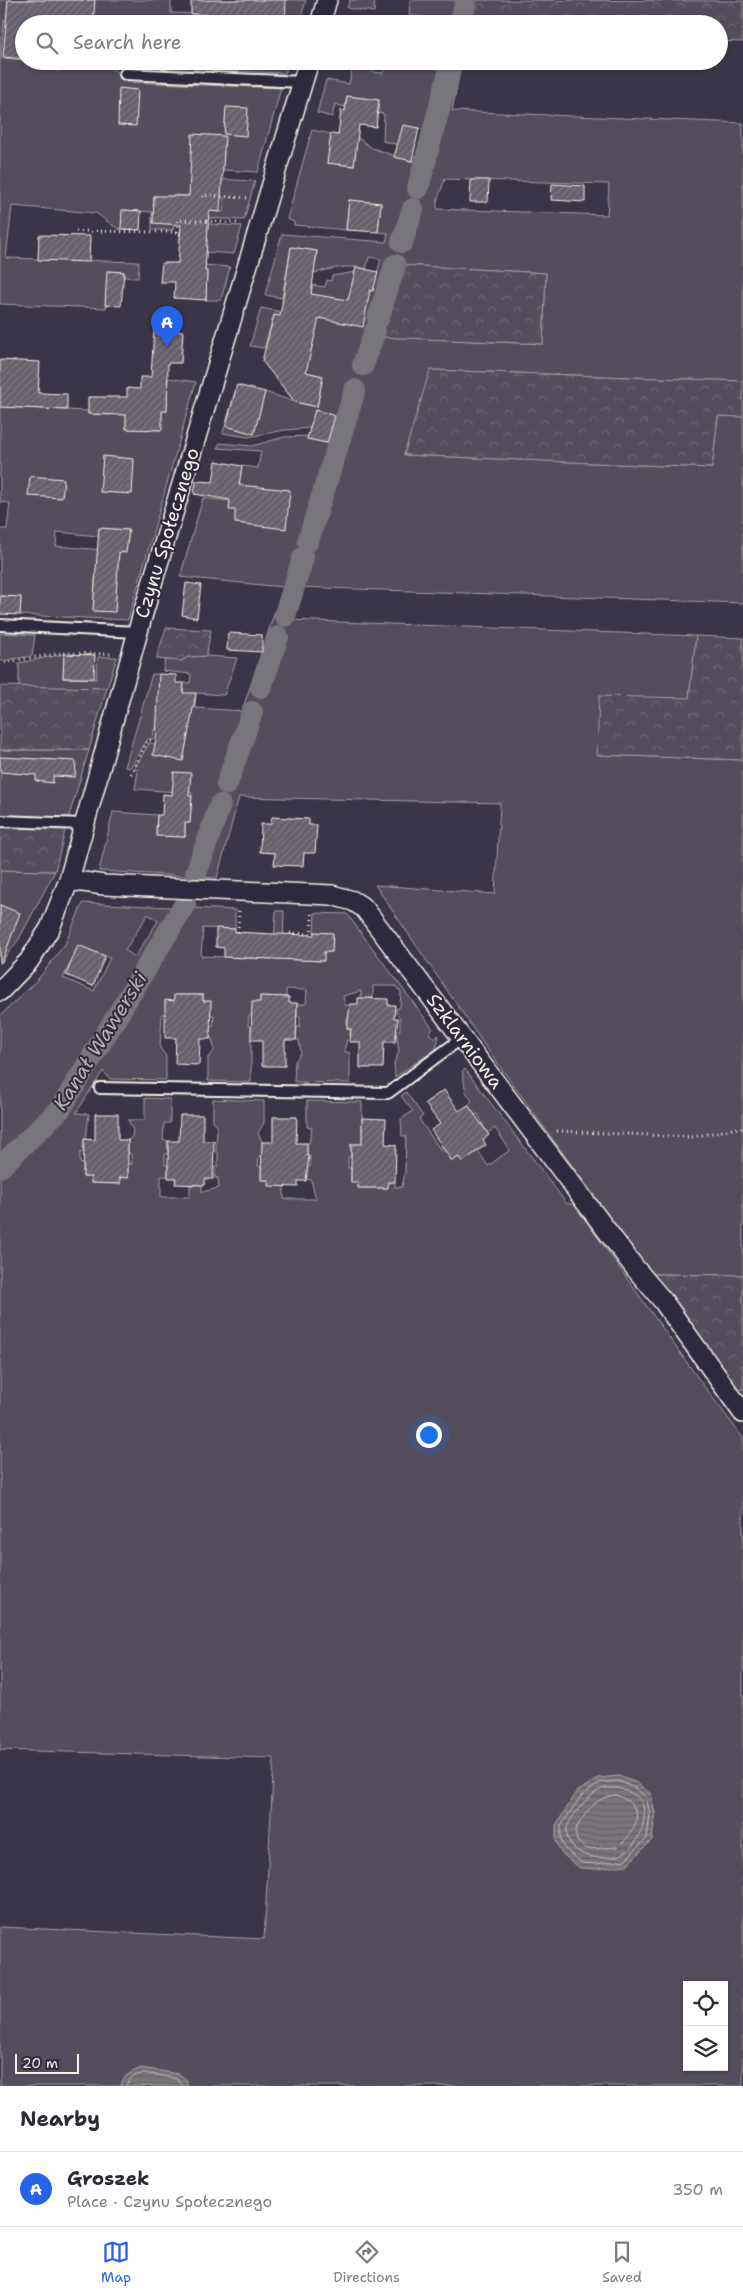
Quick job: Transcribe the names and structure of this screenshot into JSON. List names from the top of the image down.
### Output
{
  "streets": {
    "street": ["Czynu Społecznego", "Szklarniowa"]
  },
  "crossings": [
    ["Czynu Społecznego", "Szklarniowa"]
  ],
  "water": ["Kanał Wawerski"],
  "scale_bar": "20 m",
  "page": {
    "search": "Search here",
    "pins": "A",
    "scale": "20 m",
    "heading": "Nearby",
    "list": [
      {
        "mark": "A",
        "name": "Groszek",
        "note": "Place · Czynu Społecznego",
        "value": "350 m"
      }
    ],
    "nav": ["Map", "Directions", "Saved"]
  }
}
